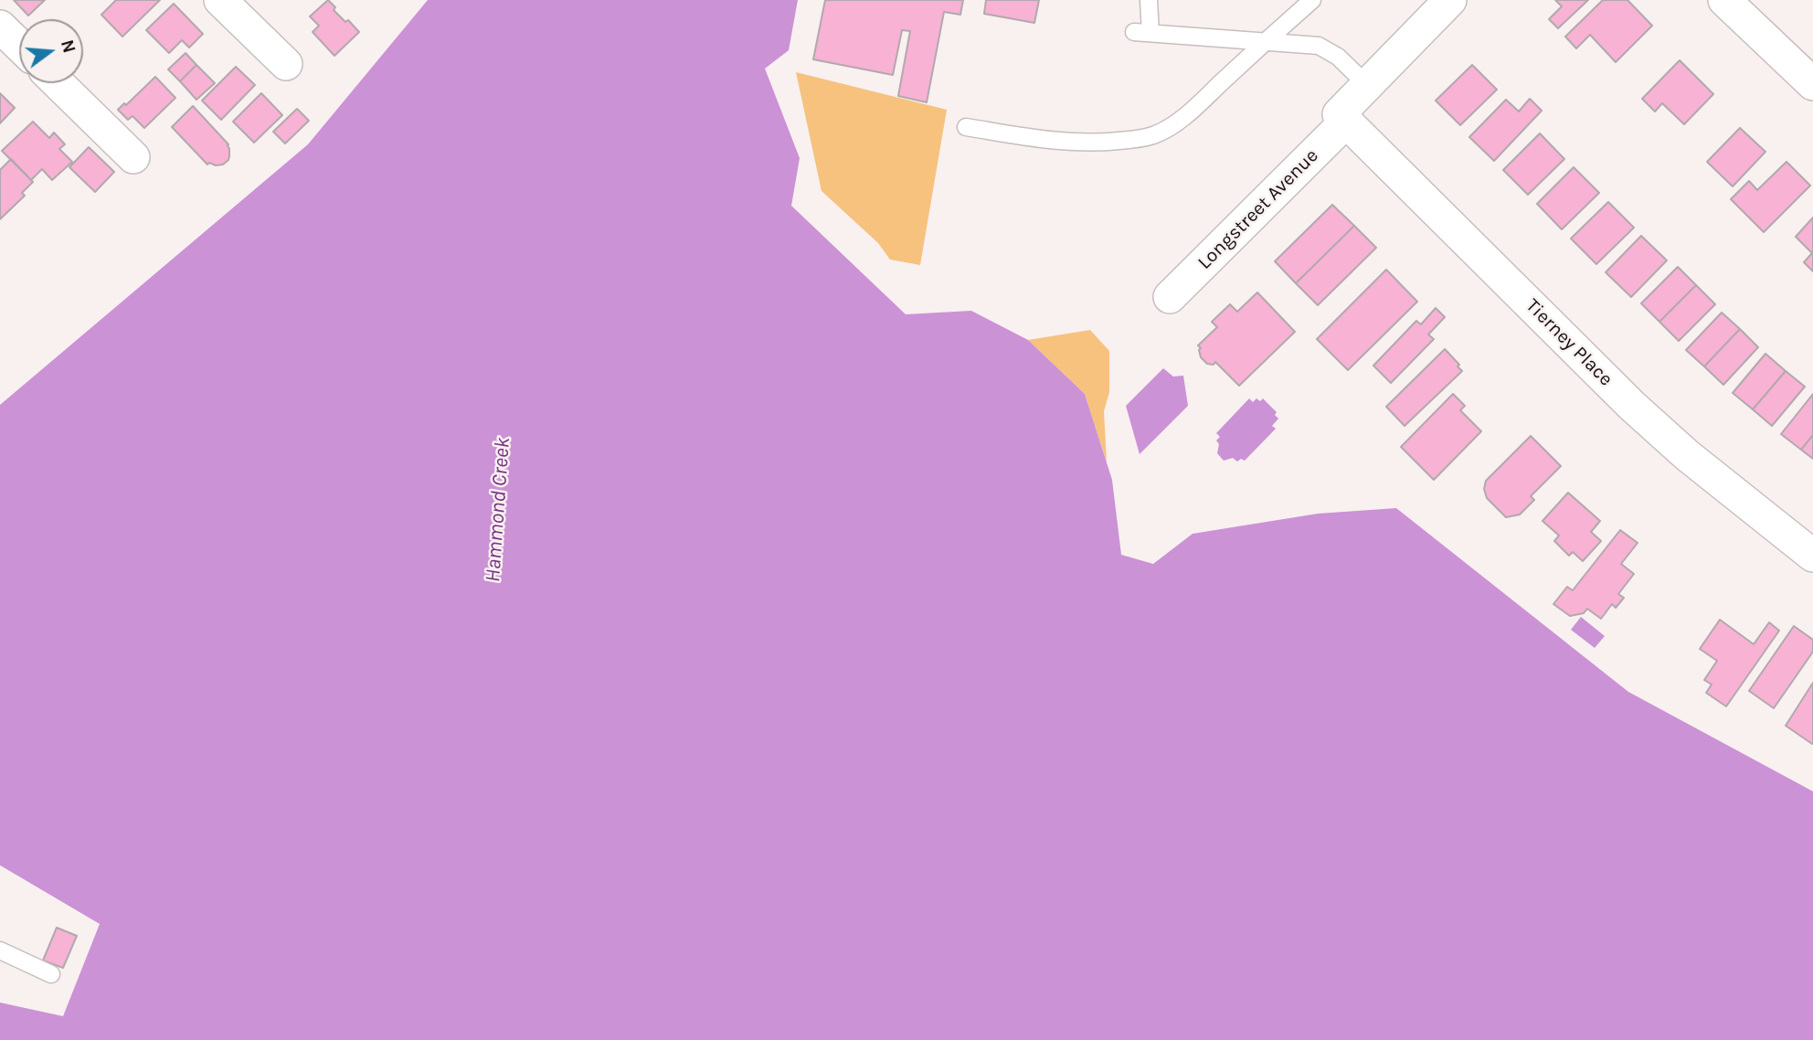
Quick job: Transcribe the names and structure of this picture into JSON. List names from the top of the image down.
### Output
{
  "streets": {
    "street": ["Longstreet Avenue", "Tierney Place"]
  },
  "crossings": [
    ["Longstreet Avenue", "Tierney Place"]
  ],
  "water": ["Hammond Creek"],
  "north": "right"
}
